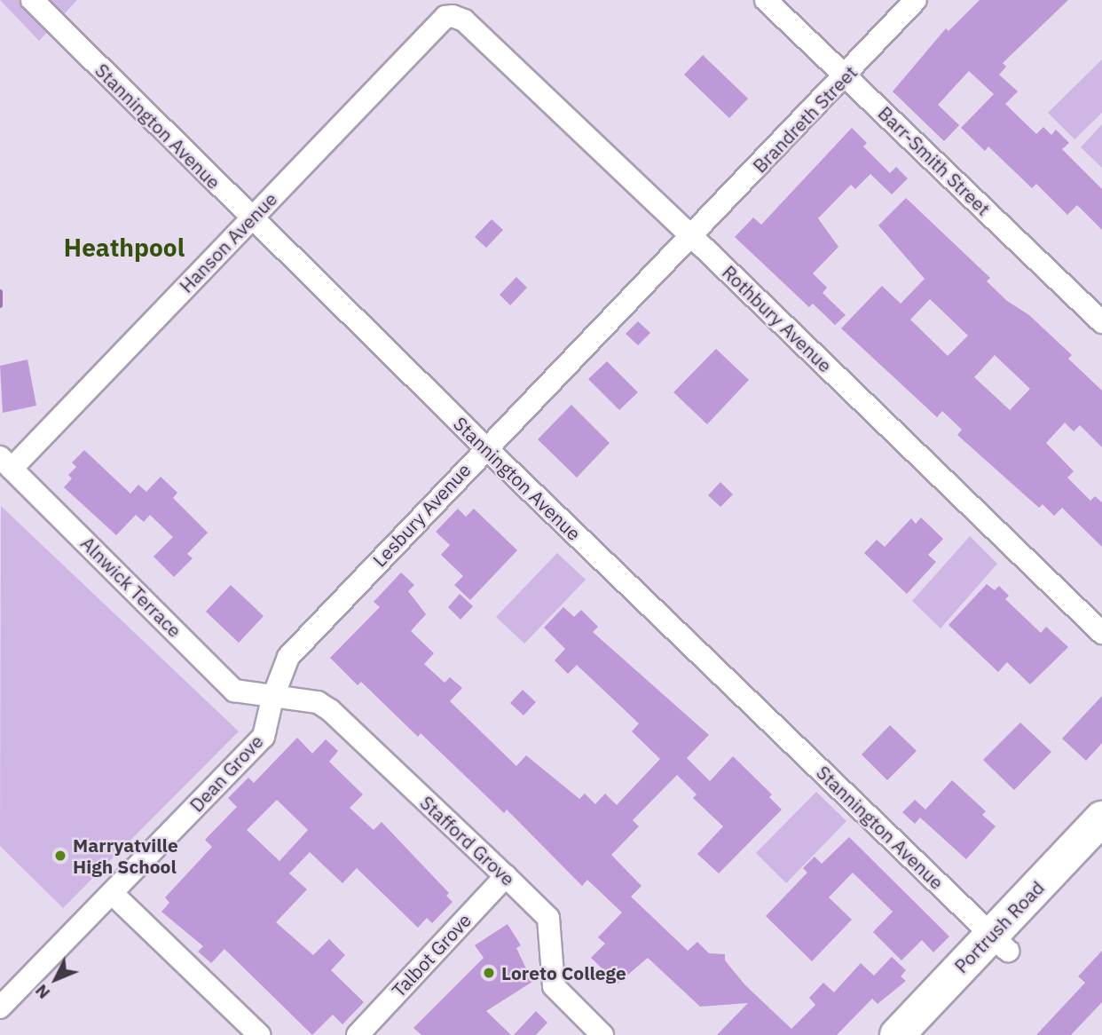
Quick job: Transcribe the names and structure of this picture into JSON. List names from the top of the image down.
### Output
{
  "streets": {
    "highway": ["Portrush Road"],
    "street": [
      "Brandreth Street",
      "Stannington Avenue",
      "Barr-Smith Street",
      "Hanson Avenue",
      "Rothbury Avenue",
      "Lesbury Avenue",
      "Alnwick Terrace",
      "Dean Grove",
      "Stafford Grove",
      "Talbot Grove"
    ]
  },
  "crossings": [
    ["Brandreth Street", "Barr-Smith Street"],
    ["Brandreth Street", "Rothbury Avenue"],
    ["Brandreth Street", "Lesbury Avenue"],
    ["Stannington Avenue", "Hanson Avenue"],
    ["Stannington Avenue", "Lesbury Avenue"],
    ["Stannington Avenue", "Portrush Road"],
    ["Hanson Avenue", "Rothbury Avenue"],
    ["Hanson Avenue", "Alnwick Terrace"],
    ["Rothbury Avenue", "Lesbury Avenue"],
    ["Lesbury Avenue", "Alnwick Terrace"],
    ["Lesbury Avenue", "Dean Grove"],
    ["Lesbury Avenue", "Stafford Grove"],
    ["Alnwick Terrace", "Dean Grove"],
    ["Alnwick Terrace", "Stafford Grove"],
    ["Dean Grove", "Stafford Grove"],
    ["Stafford Grove", "Talbot Grove"]
  ],
  "districts": ["Heathpool"],
  "places": ["Marryatville High School", "Loreto College"],
  "north": "bottom left"
}
